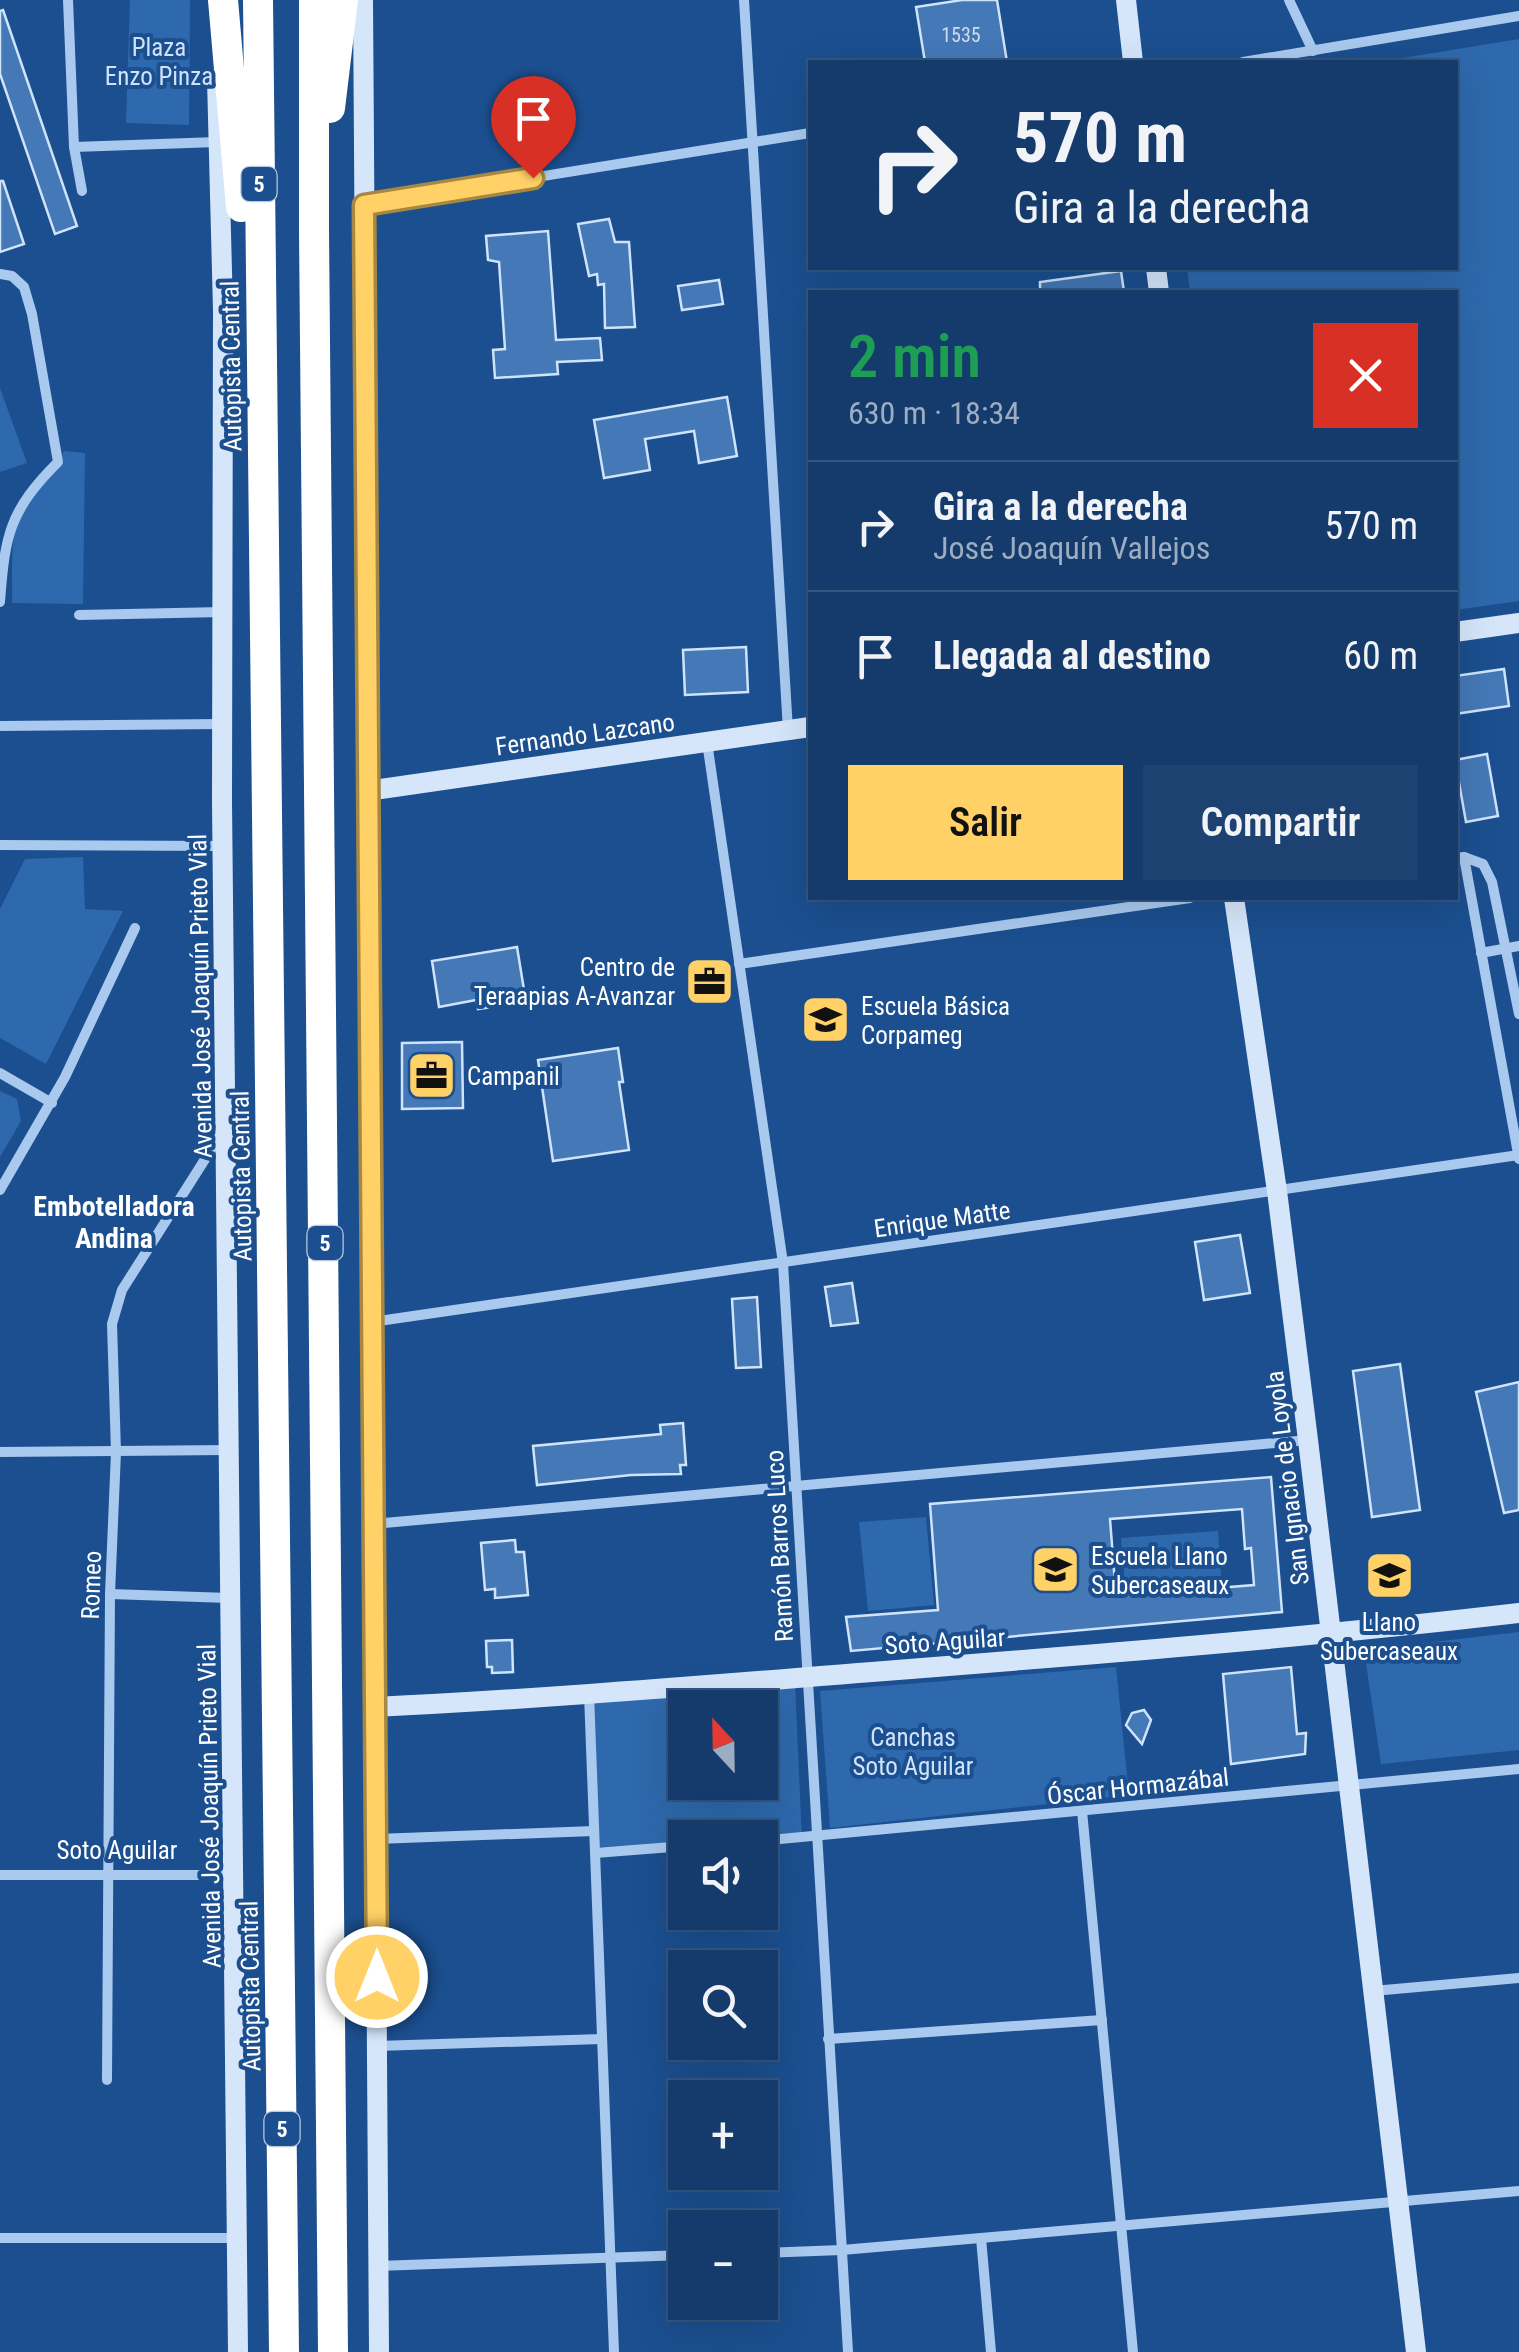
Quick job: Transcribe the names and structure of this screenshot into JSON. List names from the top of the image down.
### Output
{
  "streets": {
    "highway": ["5", "Autopista Central"],
    "main road": [
      "Fernando Lazcano",
      "Avenida José Joaquín Prieto Vial",
      "San Ignacio de Loyola",
      "Soto Aguilar"
    ],
    "street": [
      "Enrique Matte",
      "Ramón Barros Luco",
      "Romeo",
      "Óscar Hormazábal"
    ]
  },
  "crossings": [
    ["Fernando Lazcano", "Ramón Barros Luco"],
    ["Avenida José Joaquín Prieto Vial", "Romeo"],
    ["Avenida José Joaquín Prieto Vial", "Soto Aguilar"],
    ["Enrique Matte", "San Ignacio de Loyola"],
    ["Enrique Matte", "Ramón Barros Luco"],
    ["San Ignacio de Loyola", "Soto Aguilar"],
    ["San Ignacio de Loyola", "Óscar Hormazábal"],
    ["Ramón Barros Luco", "Soto Aguilar"],
    ["Ramón Barros Luco", "Óscar Hormazábal"],
    ["Romeo", "Soto Aguilar"]
  ],
  "districts": ["Embotelladora Andina"],
  "parks": ["Plaza Enzo Pinza", "Canchas Soto Aguilar"],
  "places": {
    "office": ["Centro de Teraapias A-Avanzar", "Campanil"],
    "school or university": ["Escuela Básica Corpameg", "Escuela Llano Subercaseaux", "Llano Subercaseaux"]
  },
  "house_numbers": ["1535"],
  "north": "top",
  "page": {
    "turn": ["570 m", "Gira a la derecha"],
    "heading": ["2 min", "630 m · 18:34"],
    "list": [
      {
        "name": "Gira a la derecha",
        "note": "José Joaquín Vallejos",
        "value": "570 m"
      },
      {
        "name": "Llegada al destino",
        "value": "60 m"
      }
    ],
    "buttons": ["Salir", "Compartir"],
    "map_buttons": ["+", "−"]
  }
}
